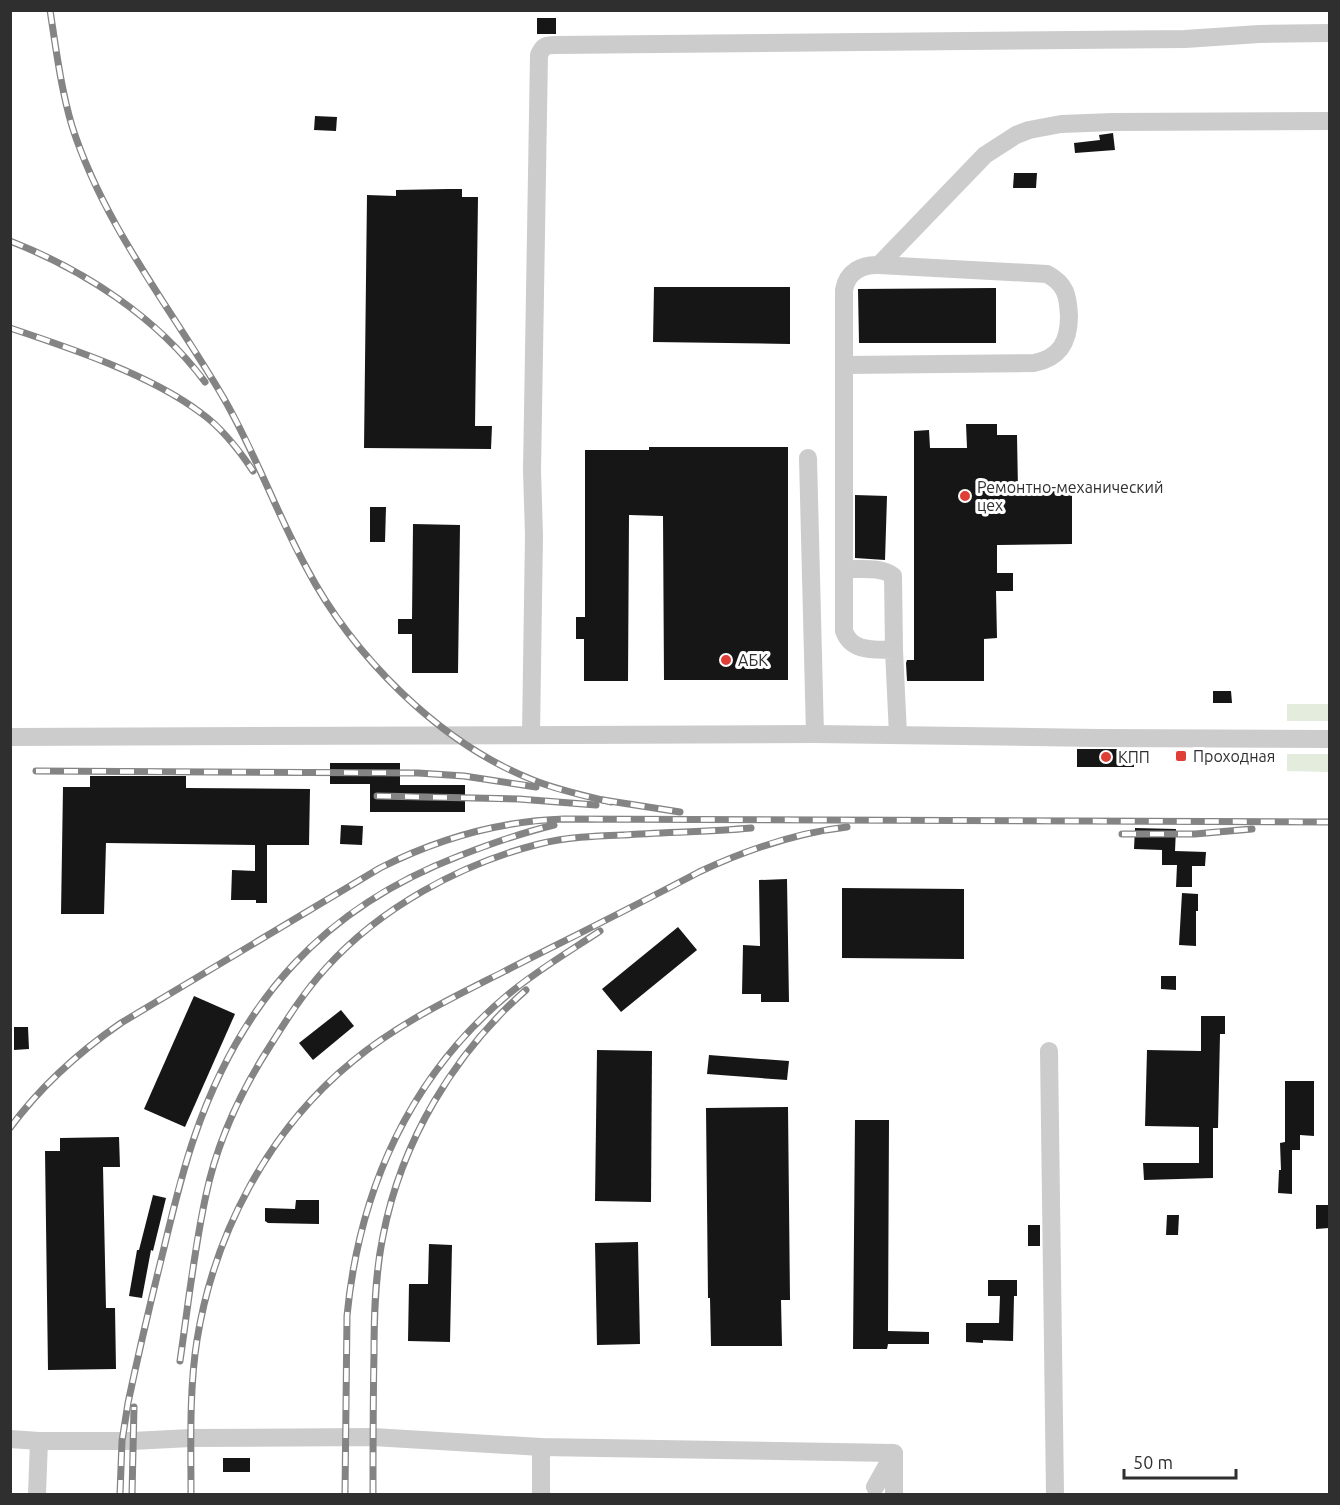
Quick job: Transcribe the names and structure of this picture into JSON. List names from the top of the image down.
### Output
{
  "places": {
    "other": ["Ремонтно-механический цех", "АБК", "КПП"],
    "transit": ["Проходная"]
  },
  "scale_bar": "50 m"
}
